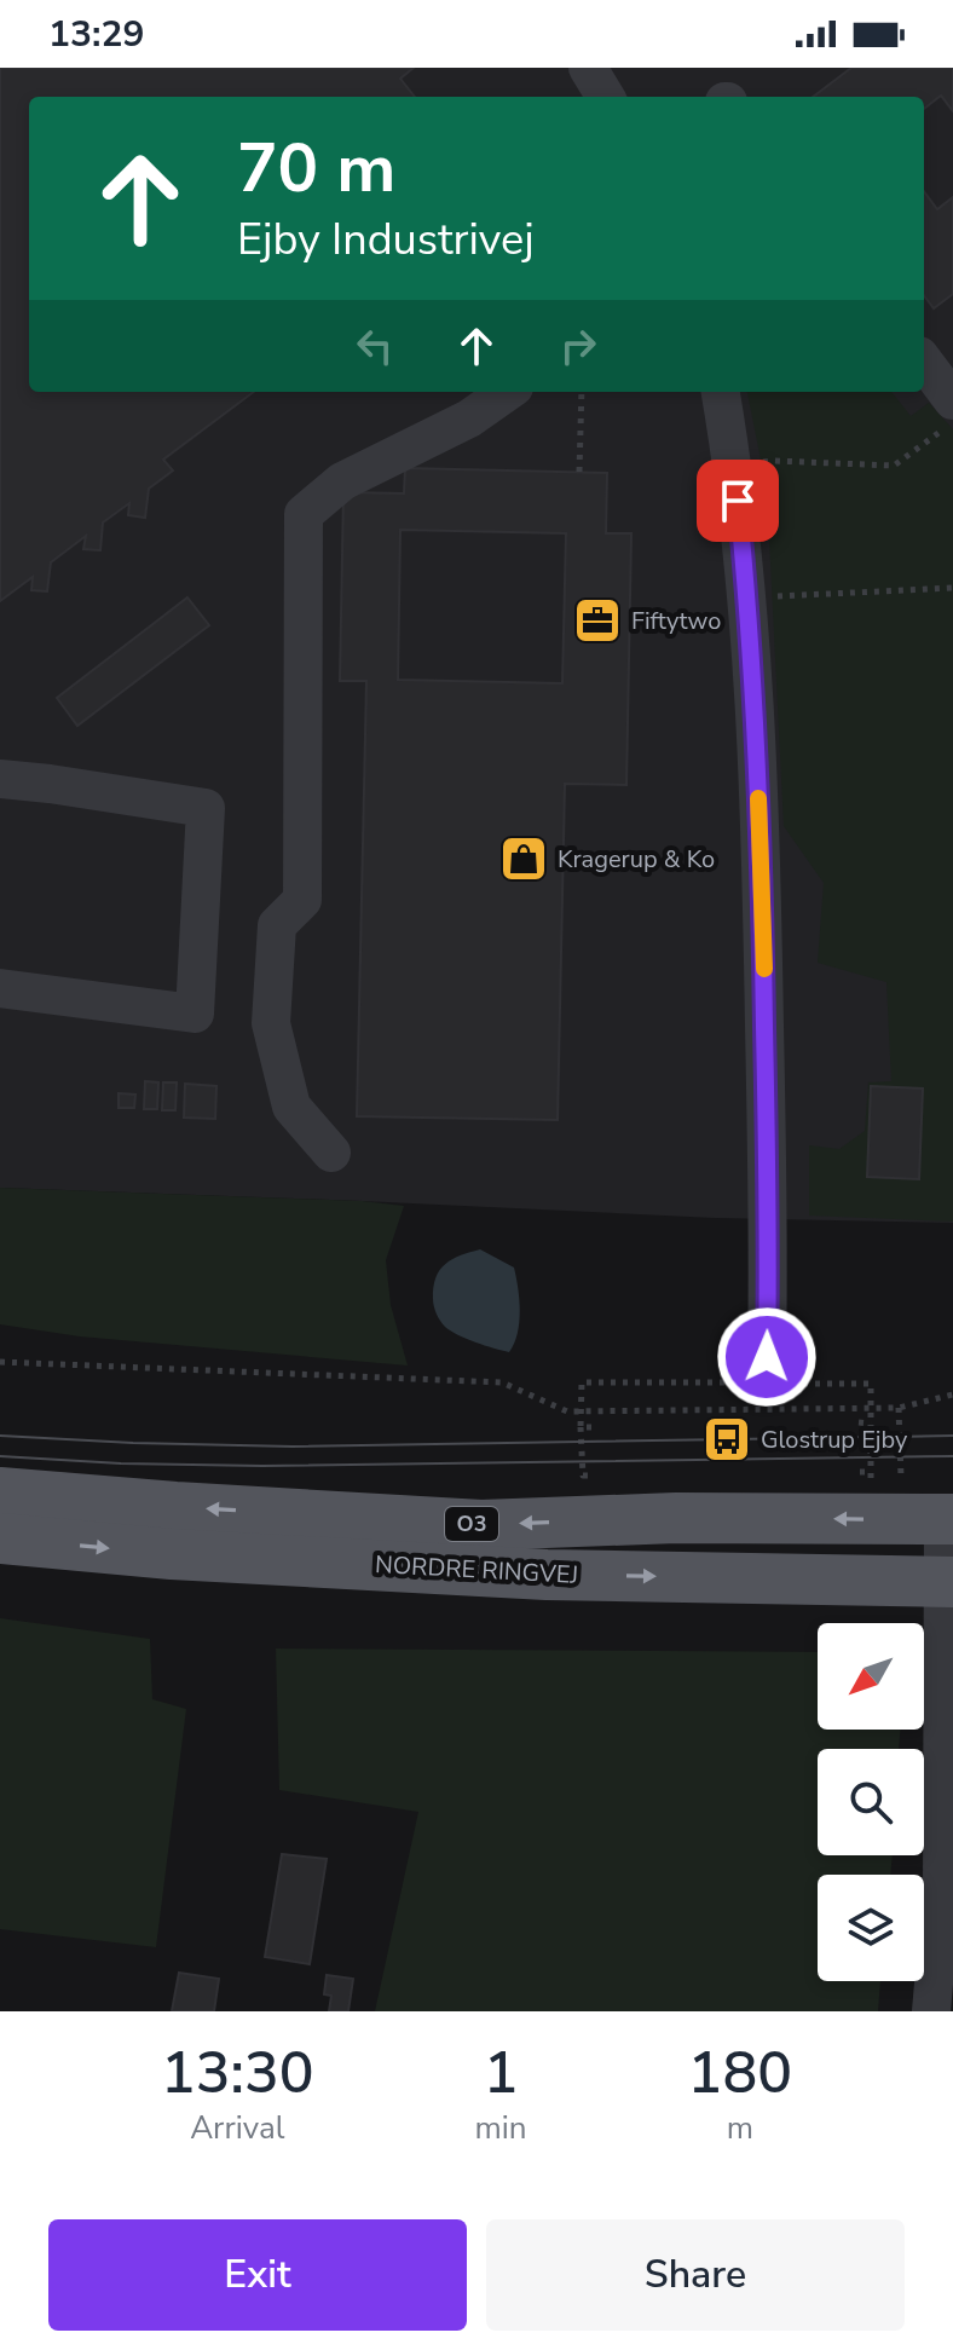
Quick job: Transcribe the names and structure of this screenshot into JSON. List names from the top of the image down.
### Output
{
  "streets": {
    "main road": ["O3", "NORDRE RINGVEJ"]
  },
  "places": {
    "office": ["Fiftytwo"],
    "shop": ["Kragerup & Ko"],
    "bus stop": ["Glostrup Ejby"]
  },
  "north": "bottom left",
  "page": {
    "status": "13:29",
    "turn": ["70 m", "Ejby Industrivej"],
    "eta": [
      "13:30",
      "Arrival",
      "1",
      "min",
      "180",
      "m"
    ],
    "buttons": ["Exit", "Share"]
  }
}
